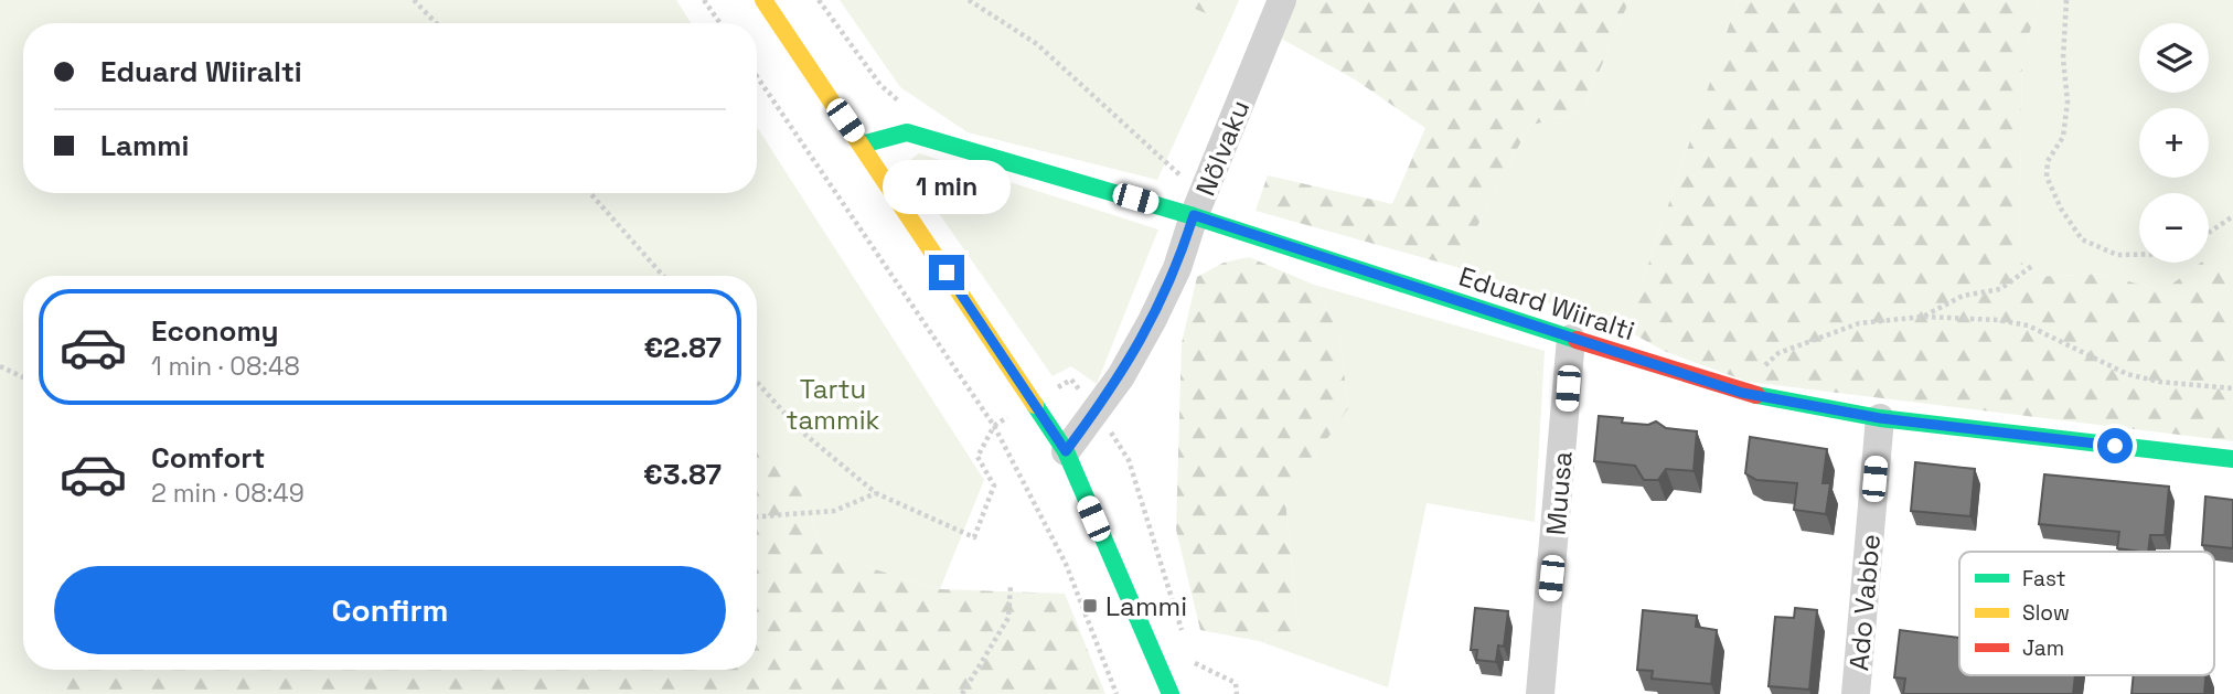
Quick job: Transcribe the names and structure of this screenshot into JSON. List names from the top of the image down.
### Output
{
  "streets": {
    "street": [
      "Nõlvaku",
      "Eduard Wiiralti",
      "Muusa",
      "Ado Vabbe"
    ]
  },
  "crossings": [
    ["Nõlvaku", "Eduard Wiiralti"],
    ["Eduard Wiiralti", "Muusa"],
    ["Eduard Wiiralti", "Ado Vabbe"]
  ],
  "parks": ["Tartu tammik"],
  "places": {
    "transit": ["Lammi"]
  },
  "legend": ["Fast", "Slow", "Jam"],
  "page": {
    "map_buttons": ["+", "−"],
    "banner": ["Eduard Wiiralti", "Lammi"],
    "bubble": "1 min",
    "list": [
      {
        "name": "Economy",
        "note": "1 min · 08:48",
        "value": "€2.87"
      },
      {
        "name": "Comfort",
        "note": "2 min · 08:49",
        "value": "€3.87"
      }
    ],
    "buttons": "Confirm"
  }
}
